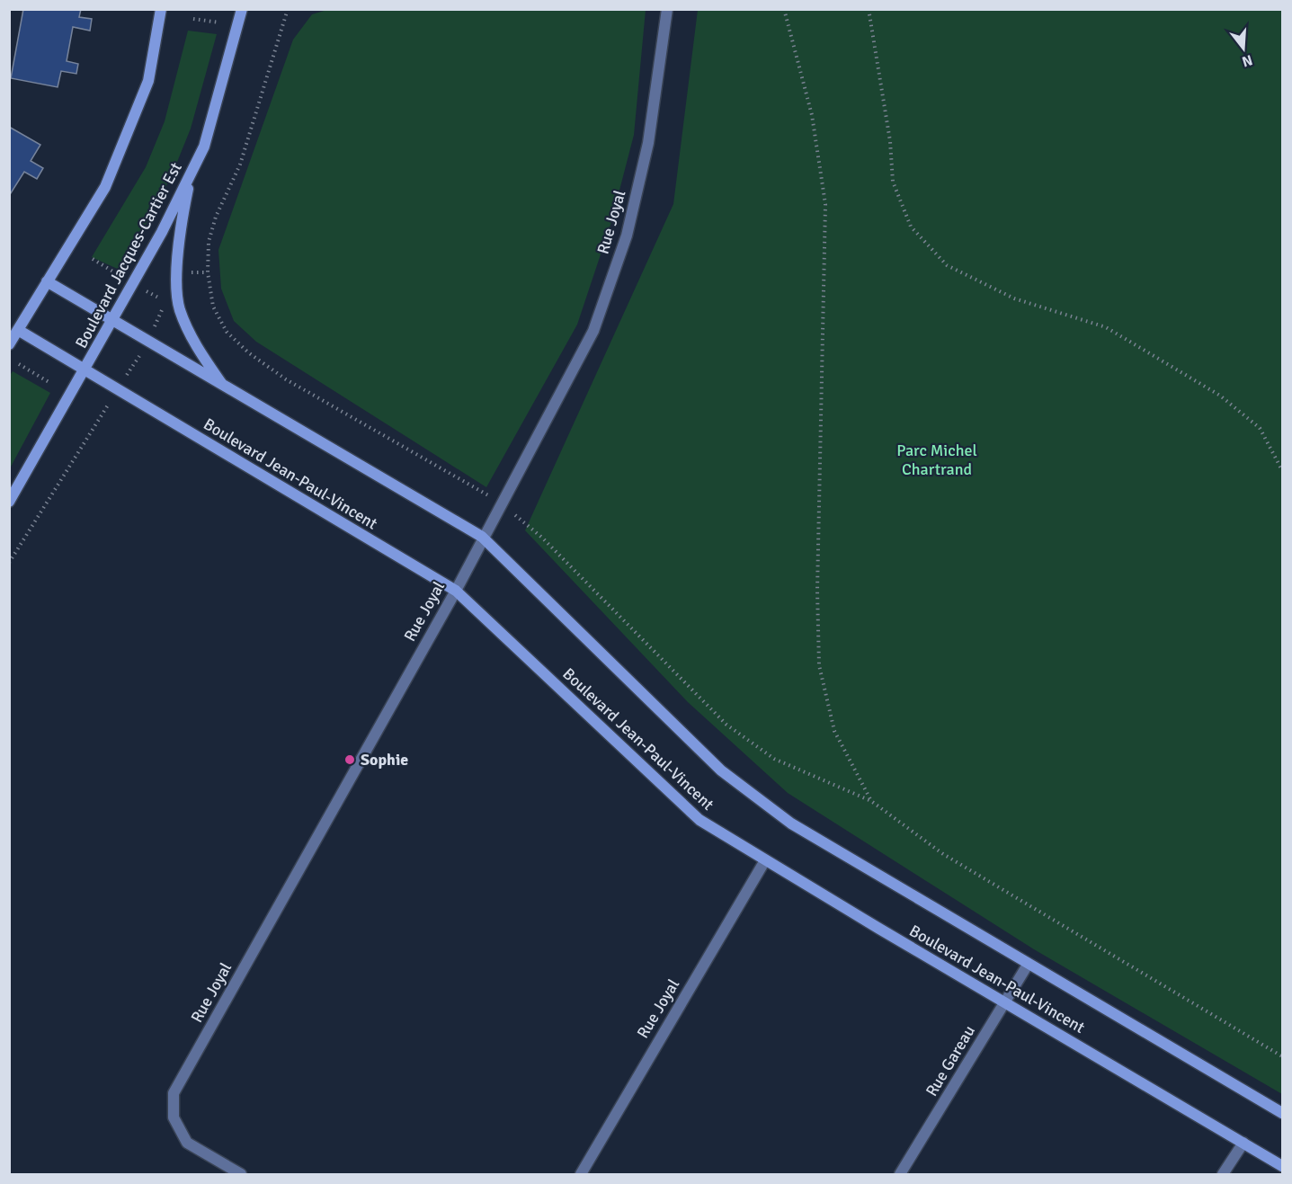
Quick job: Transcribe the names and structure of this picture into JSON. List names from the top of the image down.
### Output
{
  "streets": {
    "street": [
      "Rue Joyal",
      "Boulevard Jacques-Cartier Est",
      "Boulevard Jean-Paul-Vincent",
      "Rue Gareau"
    ]
  },
  "crossings": [
    ["Rue Joyal", "Boulevard Jean-Paul-Vincent"],
    ["Boulevard Jacques-Cartier Est", "Boulevard Jean-Paul-Vincent"],
    ["Boulevard Jean-Paul-Vincent", "Rue Gareau"]
  ],
  "parks": ["Parc Michel Chartrand"],
  "places": ["Sophie"],
  "north": "bottom"
}
